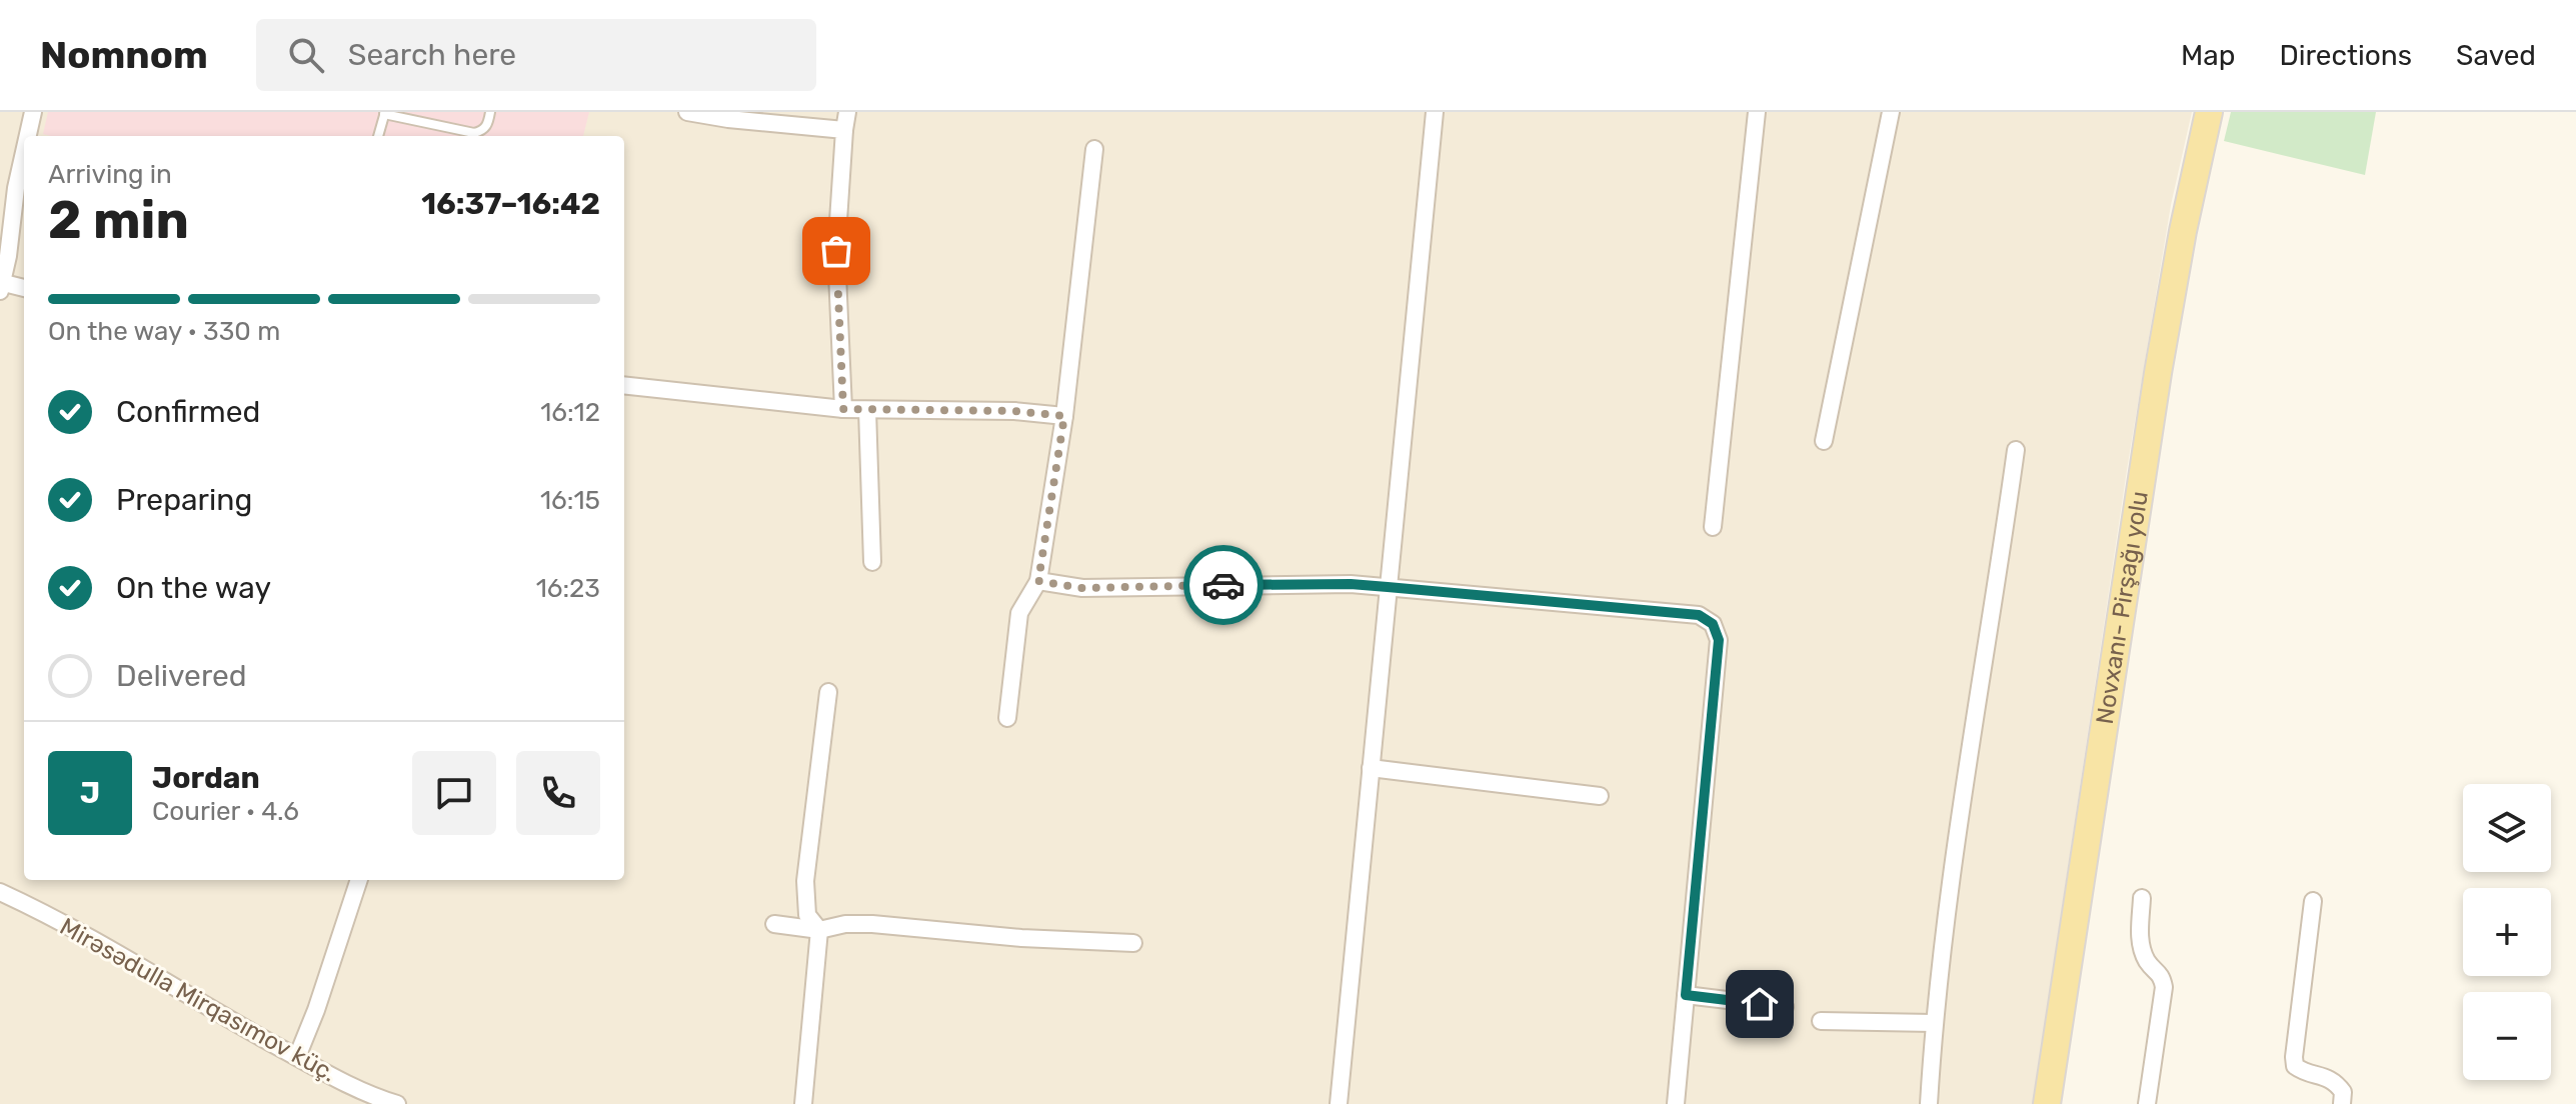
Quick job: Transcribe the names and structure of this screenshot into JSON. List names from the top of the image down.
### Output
{
  "streets": {
    "main road": ["Novxanı- Pirşağı yolu"],
    "street": ["Mirəsədulla Mirqasımov küç."]
  },
  "page": {
    "header": "Nomnom",
    "search": "Search here",
    "nav": ["Map", "Directions", "Saved"],
    "heading": ["2 min", "Arriving in", "16:37–16:42"],
    "panel": ["Jordan", "Courier · 4.6"],
    "bar": "On the way · 330 m",
    "list": [
      ["Confirmed", "16:12"],
      ["Preparing", "16:15"],
      ["On the way", "16:23"],
      "Delivered"
    ],
    "round": "J",
    "map_buttons": ["+", "−"]
  }
}
